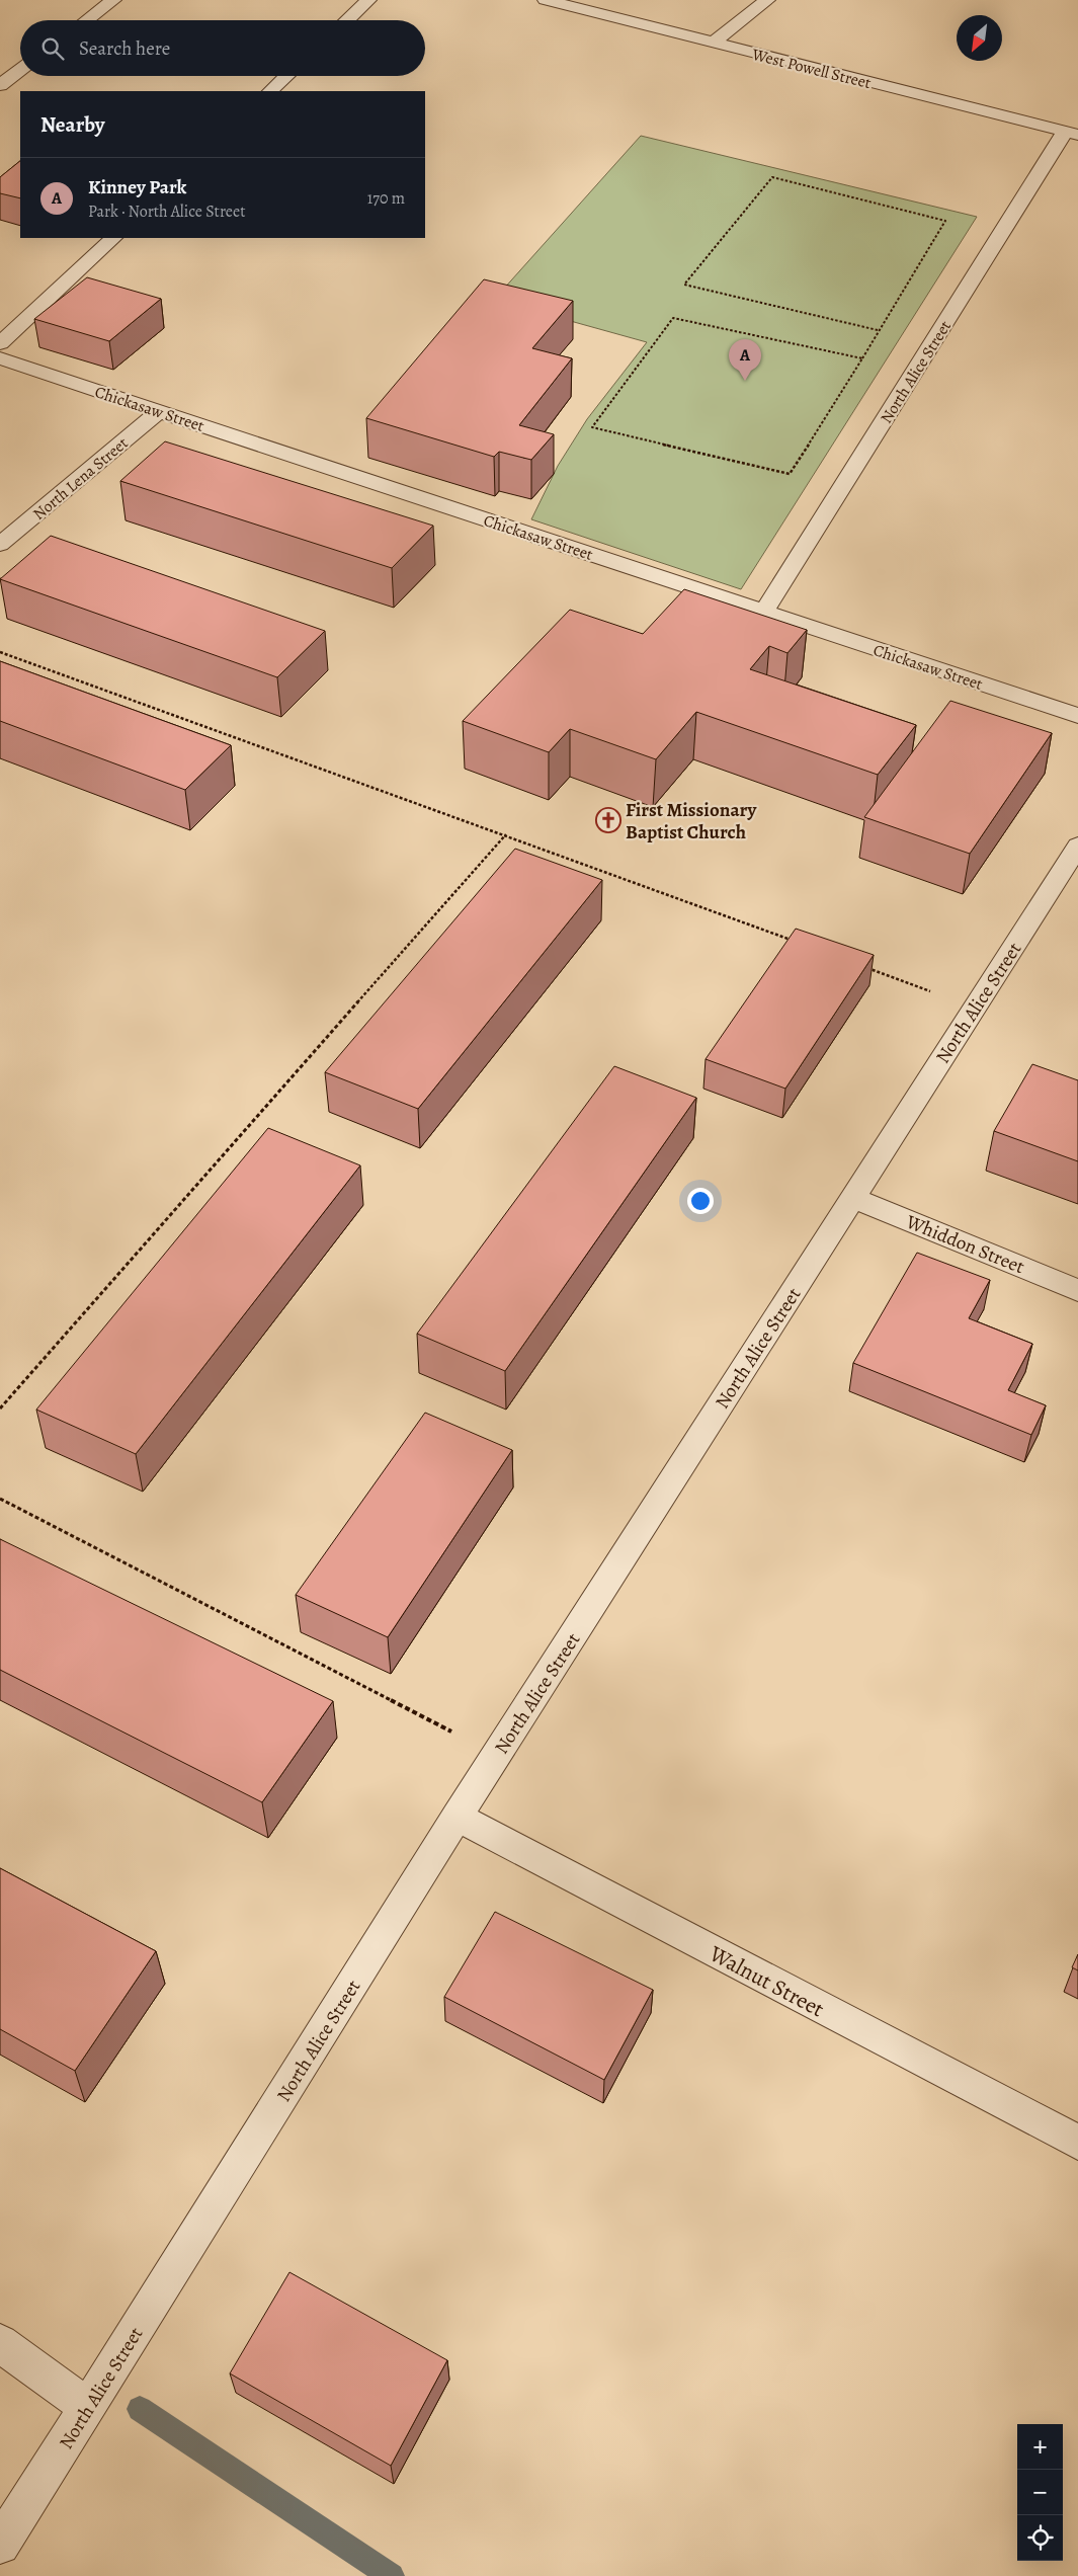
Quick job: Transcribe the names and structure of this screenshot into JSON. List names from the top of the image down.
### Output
{
  "streets": {
    "street": [
      "West Powell Street",
      "North Alice Street",
      "Chickasaw Street",
      "North Lena Street",
      "Whiddon Street",
      "Walnut Street"
    ]
  },
  "crossings": [
    ["West Powell Street", "North Alice Street"],
    ["North Alice Street", "Chickasaw Street"],
    ["North Alice Street", "Whiddon Street"],
    ["North Alice Street", "Walnut Street"],
    ["Chickasaw Street", "North Lena Street"]
  ],
  "places": {
    "church": ["First Missionary Baptist Church"]
  },
  "north": "bottom left",
  "page": {
    "search": "Search here",
    "heading": "Nearby",
    "list": [
      {
        "mark": "A",
        "name": "Kinney Park",
        "note": "Park · North Alice Street",
        "value": "170 m"
      }
    ],
    "pins": "A",
    "map_buttons": ["+", "−"]
  }
}
